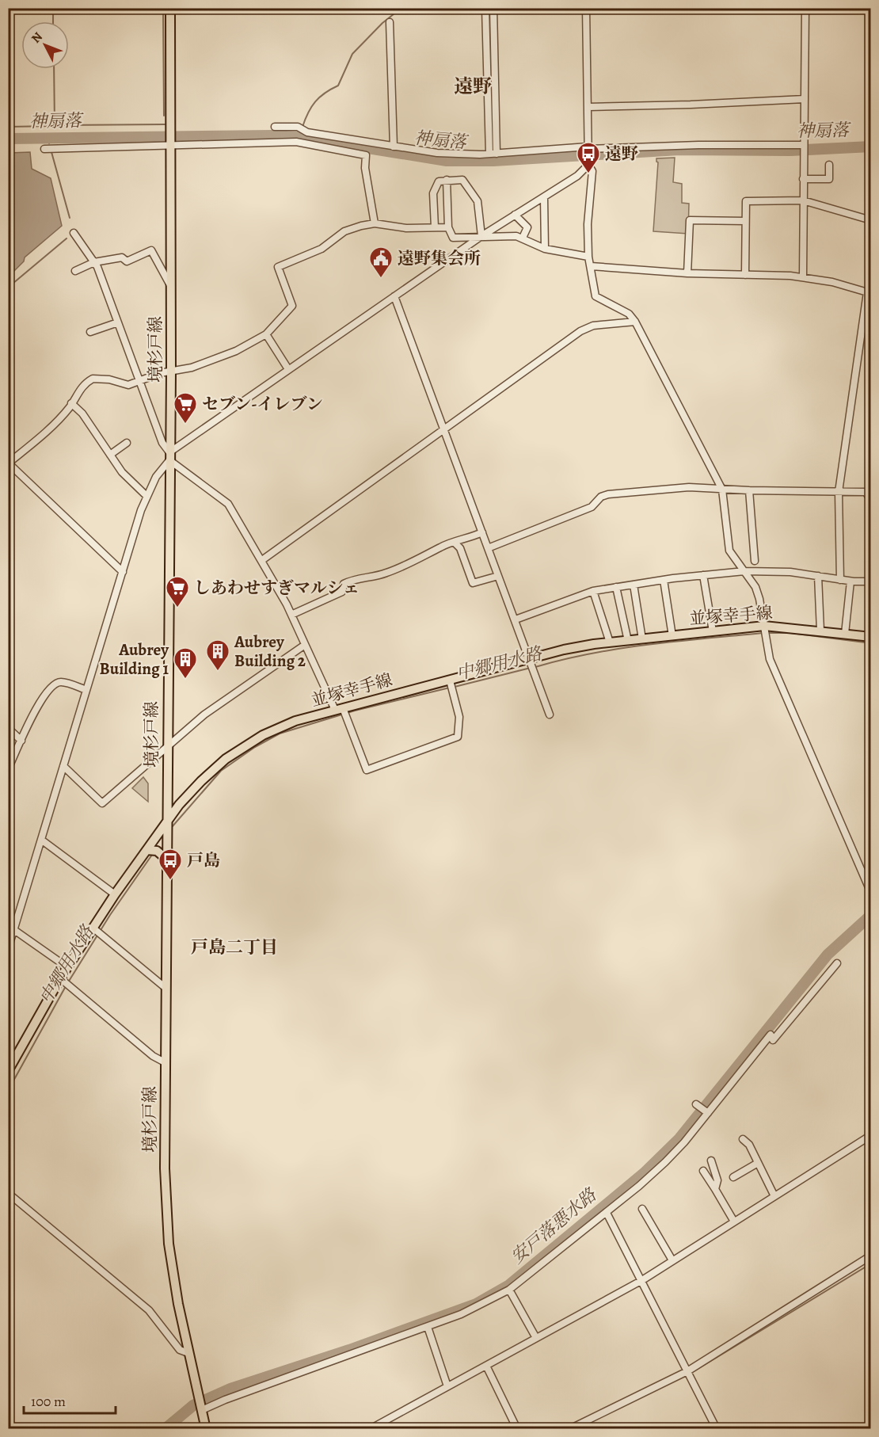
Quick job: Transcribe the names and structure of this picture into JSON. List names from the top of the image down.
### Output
{
  "streets": {
    "main road": ["境杉戸線", "並塚幸手線"]
  },
  "crossings": [
    ["境杉戸線", "並塚幸手線"]
  ],
  "districts": ["遠野", "戸島二丁目"],
  "water": ["神扇落", "中郷用水路", "安戸落悪水路"],
  "places": {
    "bus stop": ["遠野", "戸島"],
    "public building": ["遠野集会所"],
    "supermarket": ["セブン-イレブン", "しあわせすぎマルシェ"],
    "building": ["Aubrey Building 2", "Aubrey Building 1"]
  },
  "scale_bar": "100 m",
  "north": "top left"
}
